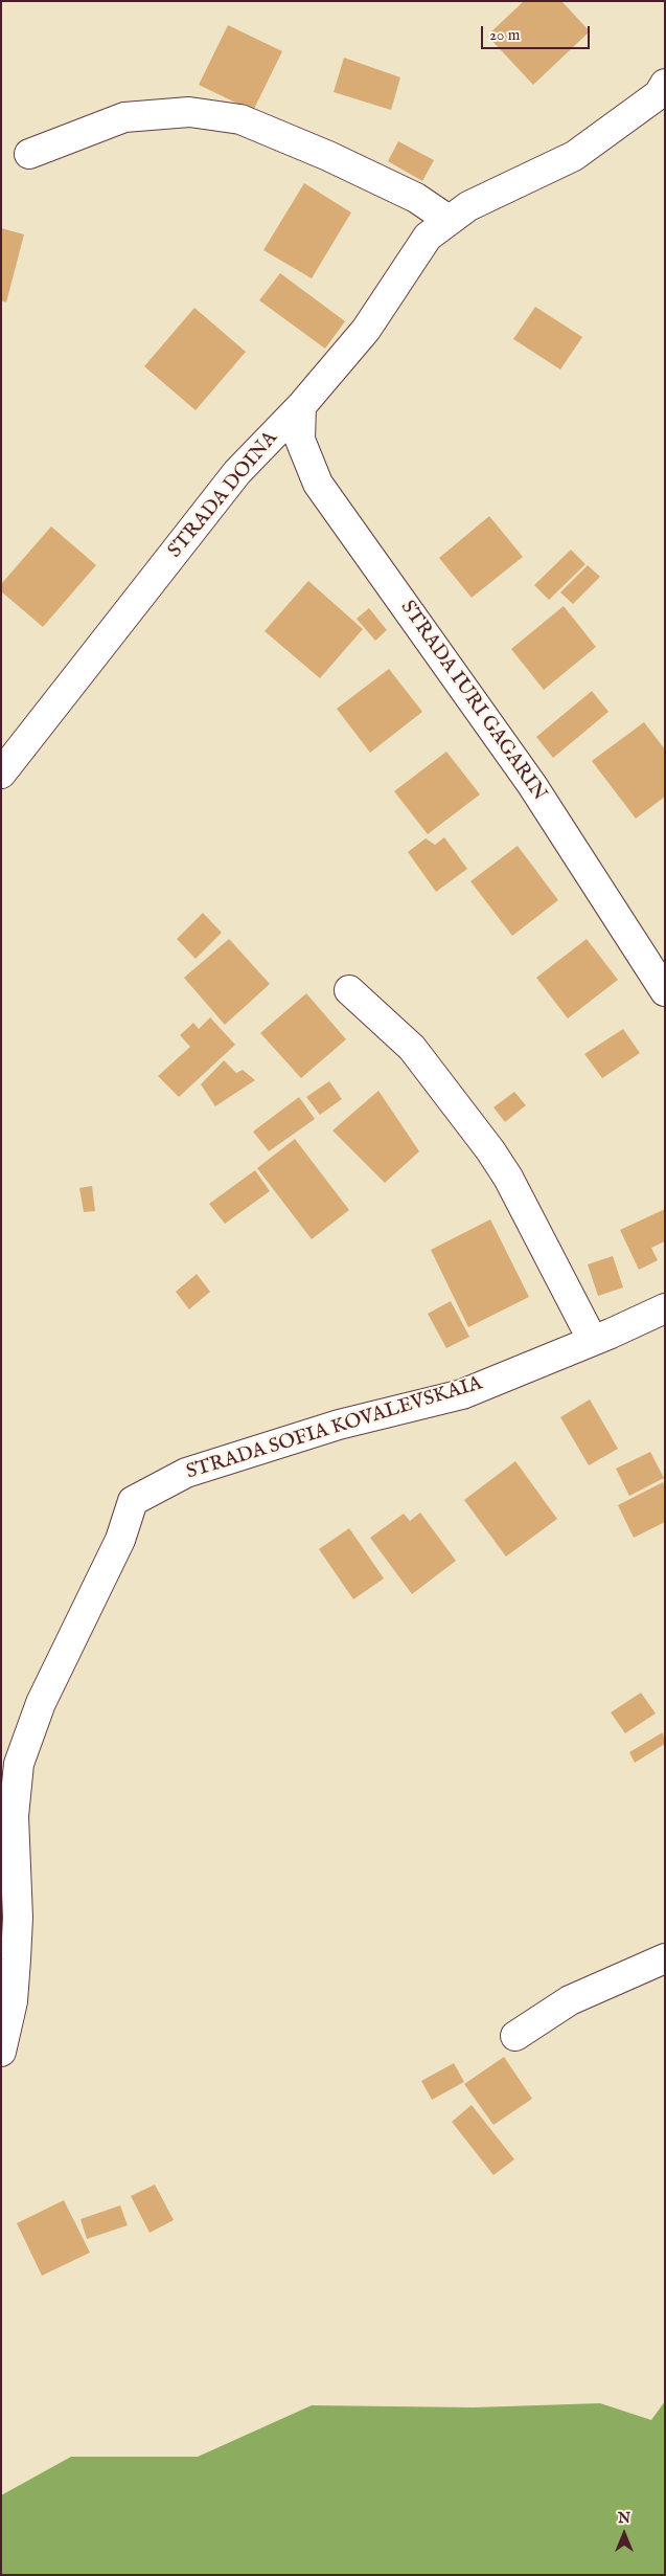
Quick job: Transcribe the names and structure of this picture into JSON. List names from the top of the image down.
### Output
{
  "streets": {
    "street": ["STRADA DOINA", "STRADA IURI GAGARIN", "STRADA SOFIA KOVALEVSKAIA"]
  },
  "crossings": [
    ["STRADA DOINA", "STRADA IURI GAGARIN"]
  ],
  "scale_bar": "20 m",
  "north": "top"
}
